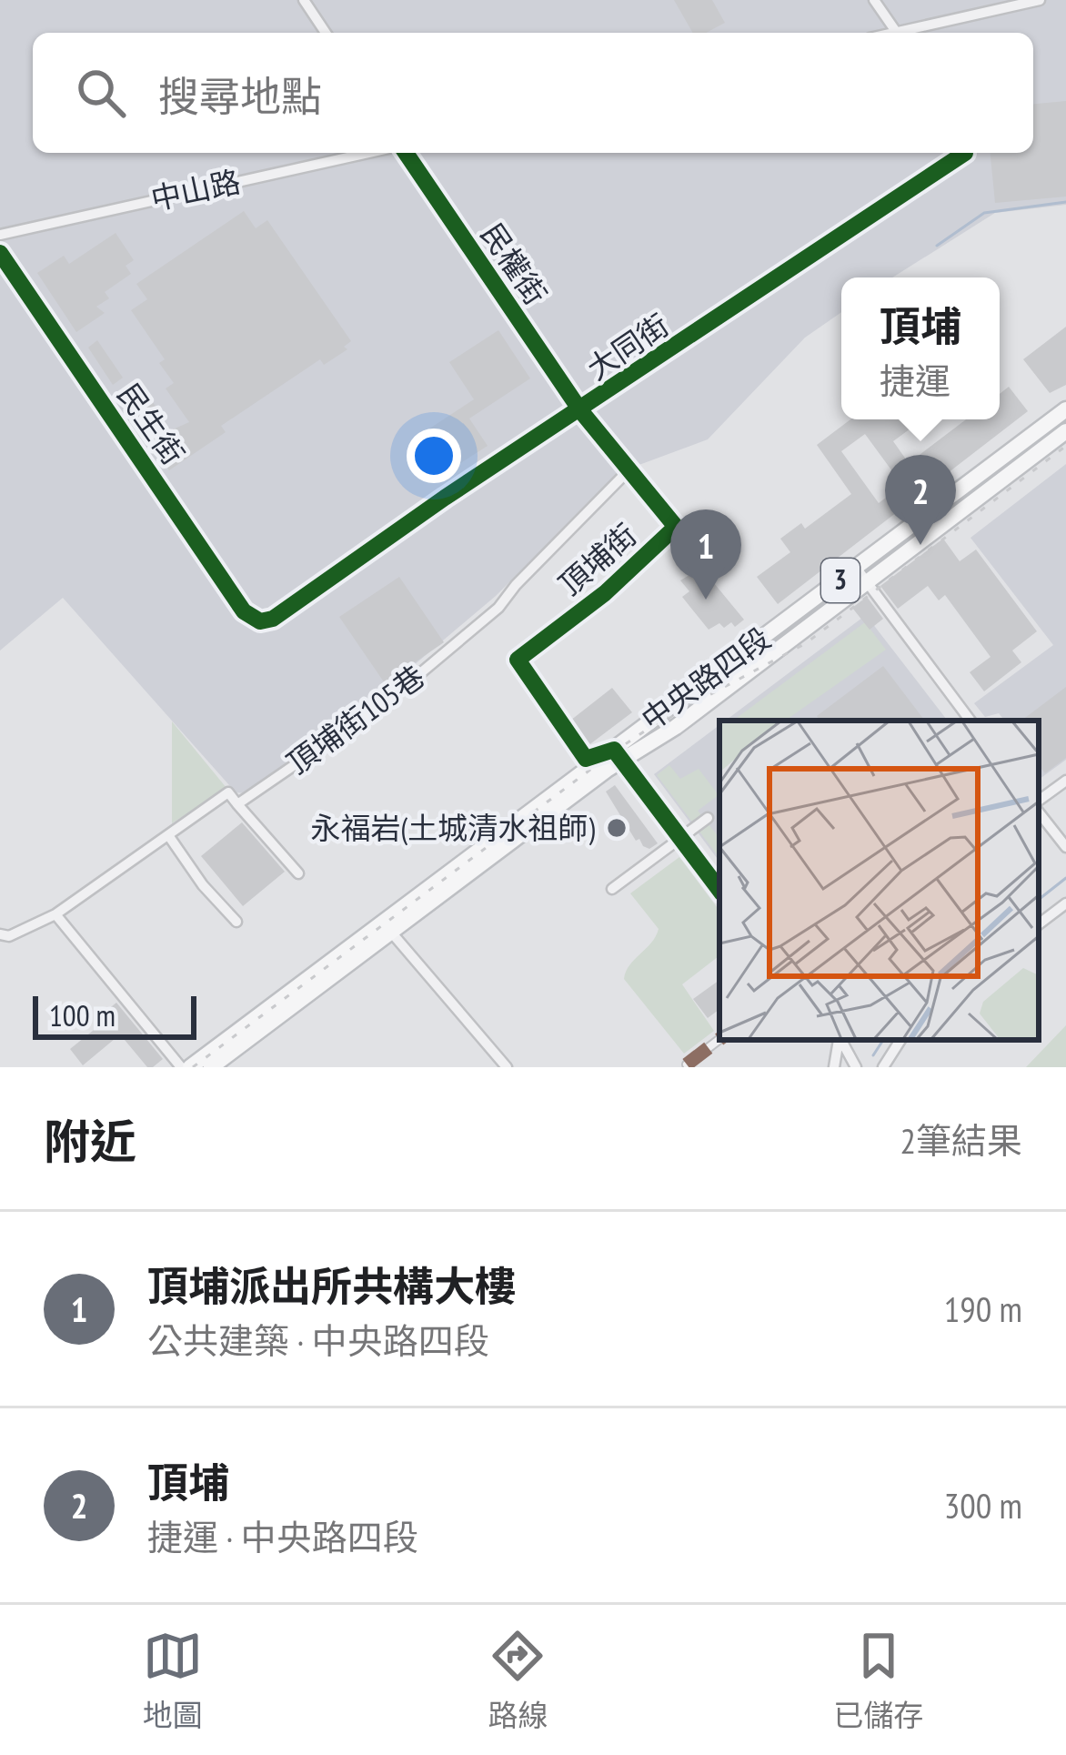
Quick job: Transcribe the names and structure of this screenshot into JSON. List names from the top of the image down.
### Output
{
  "streets": {
    "main road": ["3", "中央路四段"],
    "street": [
      "中山路",
      "民權街",
      "大同街",
      "民生街",
      "頂埔街",
      "頂埔街105巷"
    ]
  },
  "crossings": [
    ["民權街", "大同街"],
    ["民權街", "頂埔街"],
    ["大同街", "民生街"],
    ["大同街", "頂埔街"],
    ["頂埔街", "中央路四段"],
    ["頂埔街", "頂埔街105巷"]
  ],
  "places": ["永福岩(土城清水祖師)"],
  "scale_bar": "100 m",
  "page": {
    "search": "搜尋地點",
    "popup": ["頂埔", "捷運"],
    "pins": ["2", "1"],
    "scale": "100 m",
    "heading": ["附近", "2筆結果"],
    "list": [
      {
        "mark": "1",
        "name": "頂埔派出所共構大樓",
        "note": "公共建築 · 中央路四段",
        "value": "190 m"
      },
      {
        "mark": "2",
        "name": "頂埔",
        "note": "捷運 · 中央路四段",
        "value": "300 m"
      }
    ],
    "nav": ["地圖", "路線", "已儲存"]
  }
}
